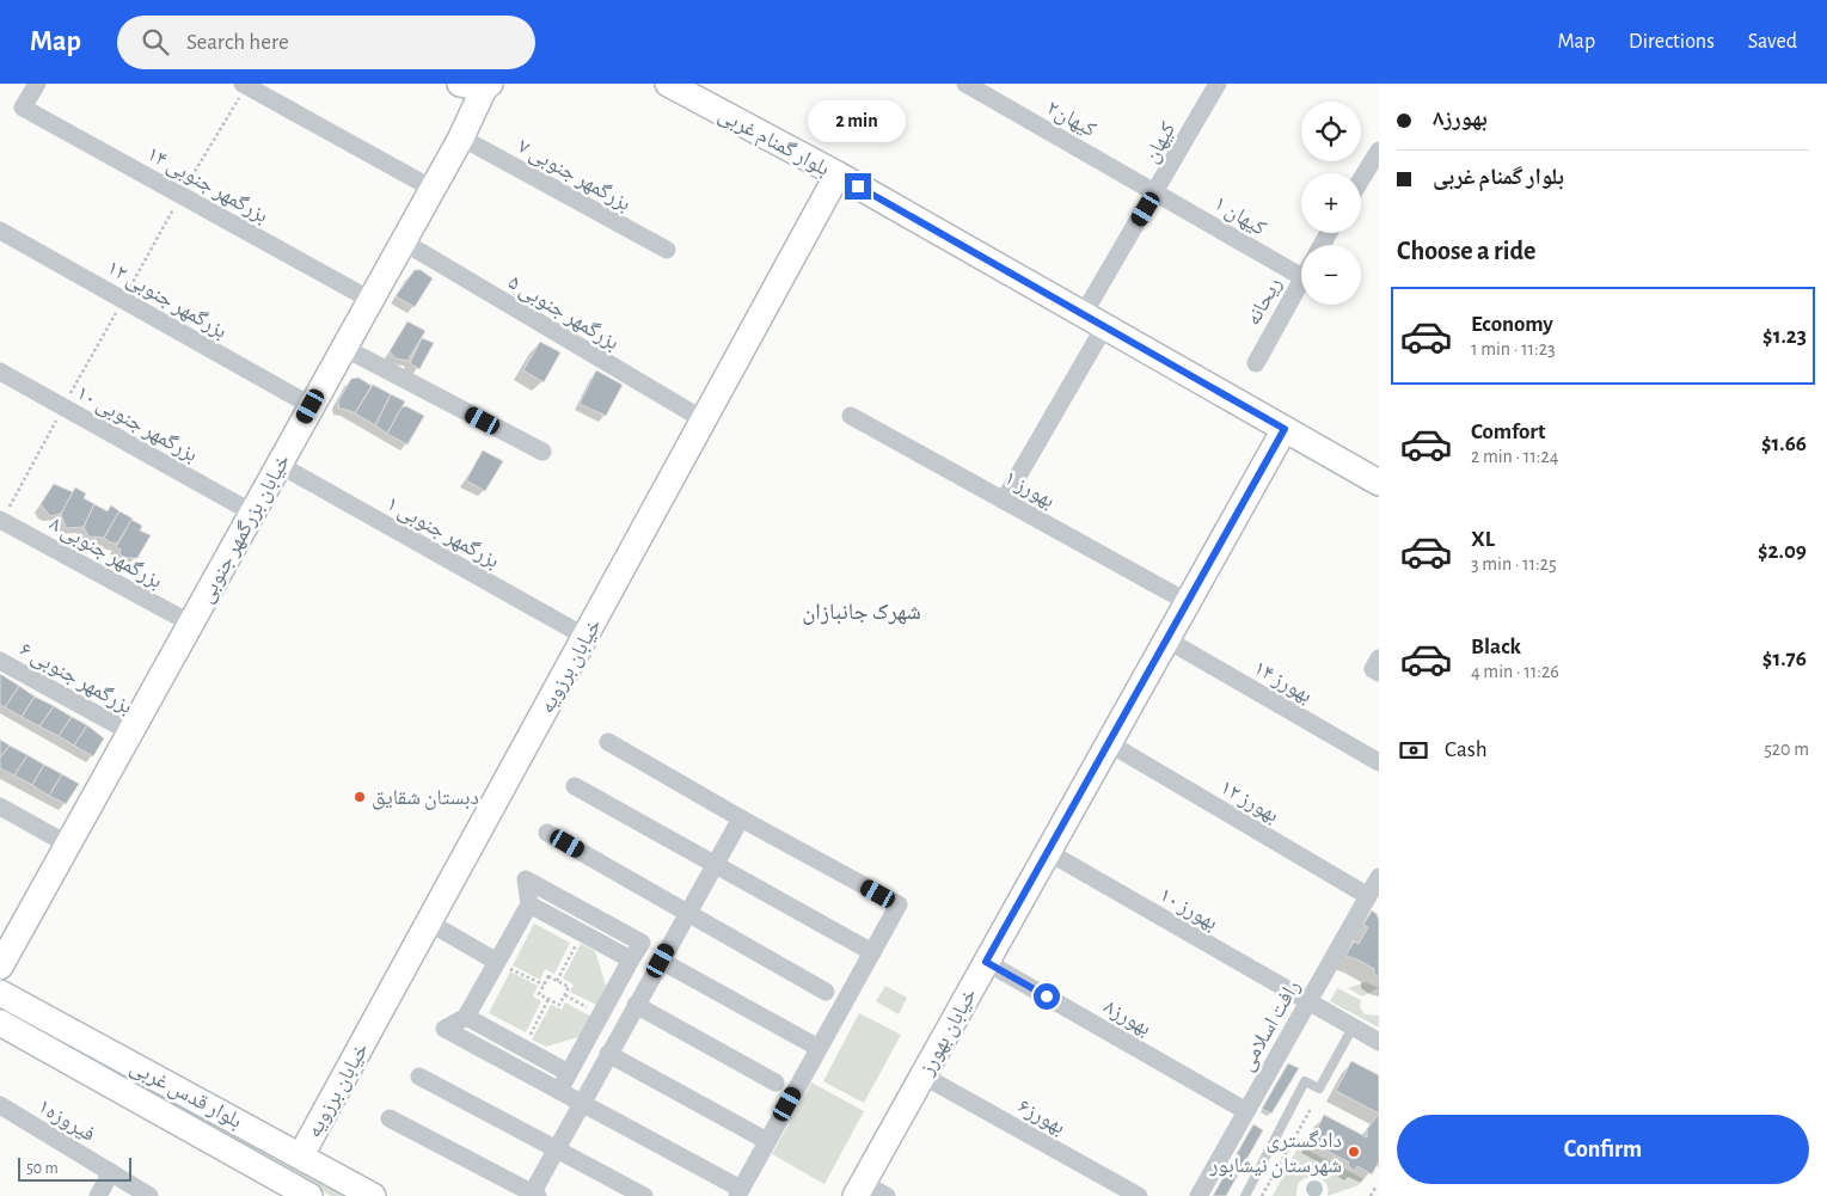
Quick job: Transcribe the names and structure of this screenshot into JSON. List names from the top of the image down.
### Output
{
  "streets": {
    "main road": [
      "بلوار گمنام غربی",
      "خیابان بزرگمهر جنوبی",
      "خیابان برزویه",
      "خیابان بهورز",
      "بلوار قدس غربی"
    ],
    "street": [
      "کیهان۲",
      "کیهان",
      "بزرگمهر جنوبی ۷",
      "بزرگمهر جنوبی ۱۴",
      "کیهان ۱",
      "بزرگمهر جنوبی ۱۲",
      "ریحانه",
      "بزرگمهر جنوبی ۵",
      "بزرگمهر جنوبی ۱۰",
      "بهورز ۱",
      "بزرگمهر جنوبی ۱",
      "بزرگمهر جنوبی ۸",
      "بزرگمهر جنوبی ۶",
      "بهورز ۱۴",
      "بهورز ۱۲",
      "بهورز ۱۰",
      "بهورز۸",
      "رافت اسلامی",
      "بهورز۶",
      "فیروزه۱"
    ]
  },
  "crossings": [
    ["کیهان۲", "کیهان"],
    ["کیهان۲", "کیهان ۱"],
    ["بلوار گمنام غربی", "کیهان"],
    ["بلوار گمنام غربی", "خیابان برزویه"],
    ["بلوار گمنام غربی", "خیابان بهورز"],
    ["کیهان", "کیهان ۱"],
    ["کیهان", "بهورز ۱"],
    ["بزرگمهر جنوبی ۷", "خیابان بزرگمهر جنوبی"],
    ["بزرگمهر جنوبی ۱۴", "خیابان بزرگمهر جنوبی"],
    ["بزرگمهر جنوبی ۱۲", "خیابان بزرگمهر جنوبی"],
    ["بزرگمهر جنوبی ۵", "خیابان بزرگمهر جنوبی"],
    ["بزرگمهر جنوبی ۵", "خیابان برزویه"],
    ["بزرگمهر جنوبی ۱۰", "خیابان بزرگمهر جنوبی"],
    ["بهورز ۱", "خیابان بهورز"],
    ["خیابان بزرگمهر جنوبی", "بزرگمهر جنوبی ۱"],
    ["خیابان بزرگمهر جنوبی", "بزرگمهر جنوبی ۸"],
    ["خیابان بزرگمهر جنوبی", "بزرگمهر جنوبی ۶"],
    ["بزرگمهر جنوبی ۱", "خیابان برزویه"],
    ["خیابان برزویه", "بلوار قدس غربی"],
    ["بهورز ۱۴", "خیابان بهورز"],
    ["بهورز ۱۲", "رافت اسلامی"],
    ["بهورز ۱۲", "خیابان بهورز"],
    ["بهورز ۱۰", "رافت اسلامی"],
    ["بهورز ۱۰", "خیابان بهورز"],
    ["بهورز۸", "رافت اسلامی"],
    ["بهورز۸", "خیابان بهورز"],
    ["خیابان بهورز", "بهورز۶"]
  ],
  "districts": ["شهرک جانبازان"],
  "places": ["دبستان شقایق", "دادگستری شهرستان نیشابور"],
  "scale_bar": "50 m",
  "page": {
    "header": "Map",
    "search": "Search here",
    "nav": ["Map", "Directions", "Saved"],
    "banner": ["بهورز۸", "بلوار گمنام غربی"],
    "bubble": "2 min",
    "map_buttons": ["+", "−"],
    "heading": "Choose a ride",
    "list": [
      {
        "name": "Economy",
        "note": "1 min · 11:23",
        "value": "$1.23"
      },
      {
        "name": "Comfort",
        "note": "2 min · 11:24",
        "value": "$1.66"
      },
      {
        "name": "XL",
        "note": "3 min · 11:25",
        "value": "$2.09"
      },
      {
        "name": "Black",
        "note": "4 min · 11:26",
        "value": "$1.76"
      }
    ],
    "pay": ["Cash", "520 m"],
    "buttons": "Confirm",
    "scale": "50 m"
  }
}
